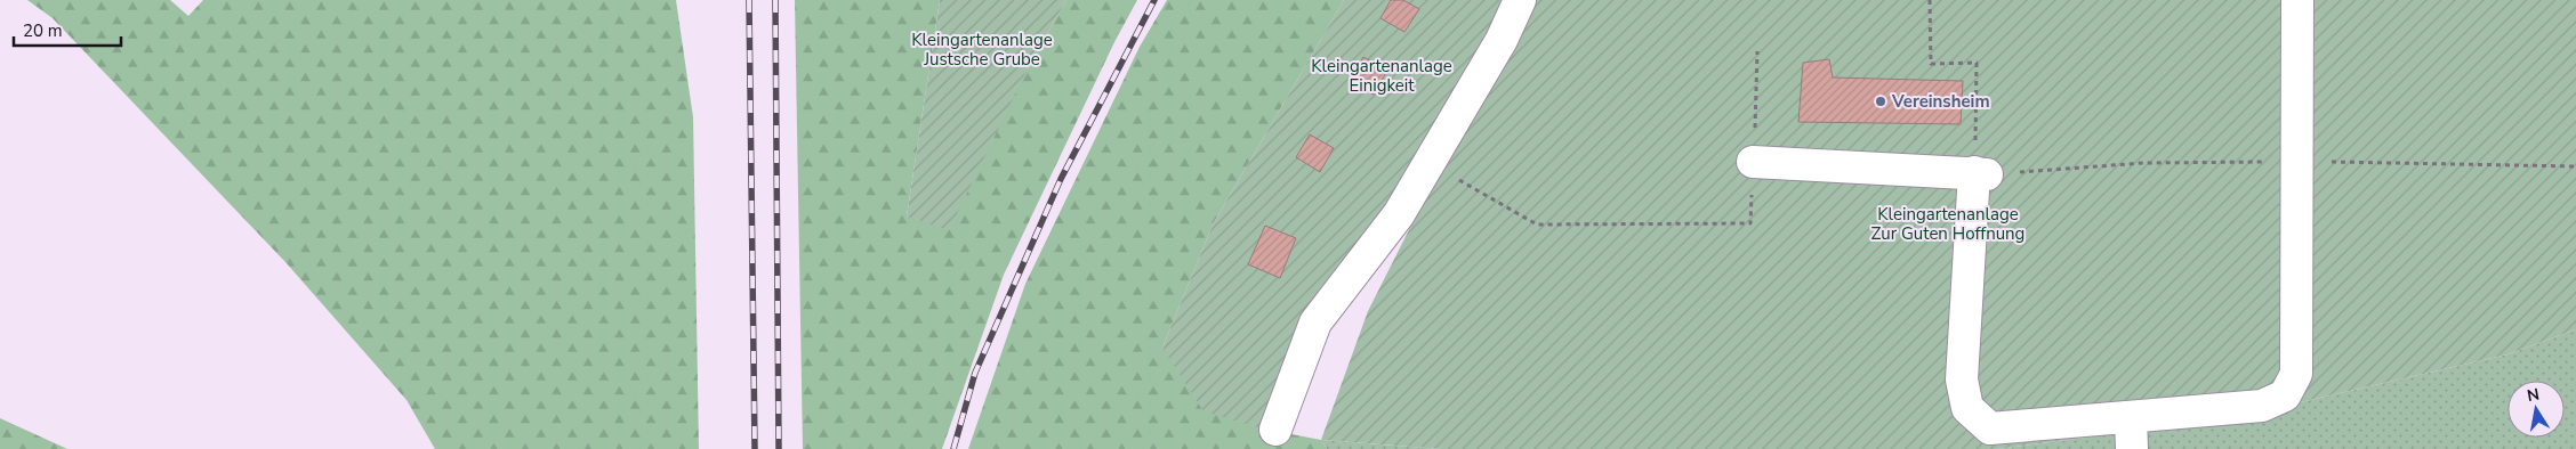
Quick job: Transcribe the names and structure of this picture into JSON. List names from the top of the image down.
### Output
{
  "parks": ["Kleingartenanlage Justsche Grube", "Kleingartenanlage Einigkeit", "Kleingartenanlage Zur Guten Hoffnung"],
  "places": ["Vereinsheim"],
  "scale_bar": "20 m",
  "north": "top"
}
